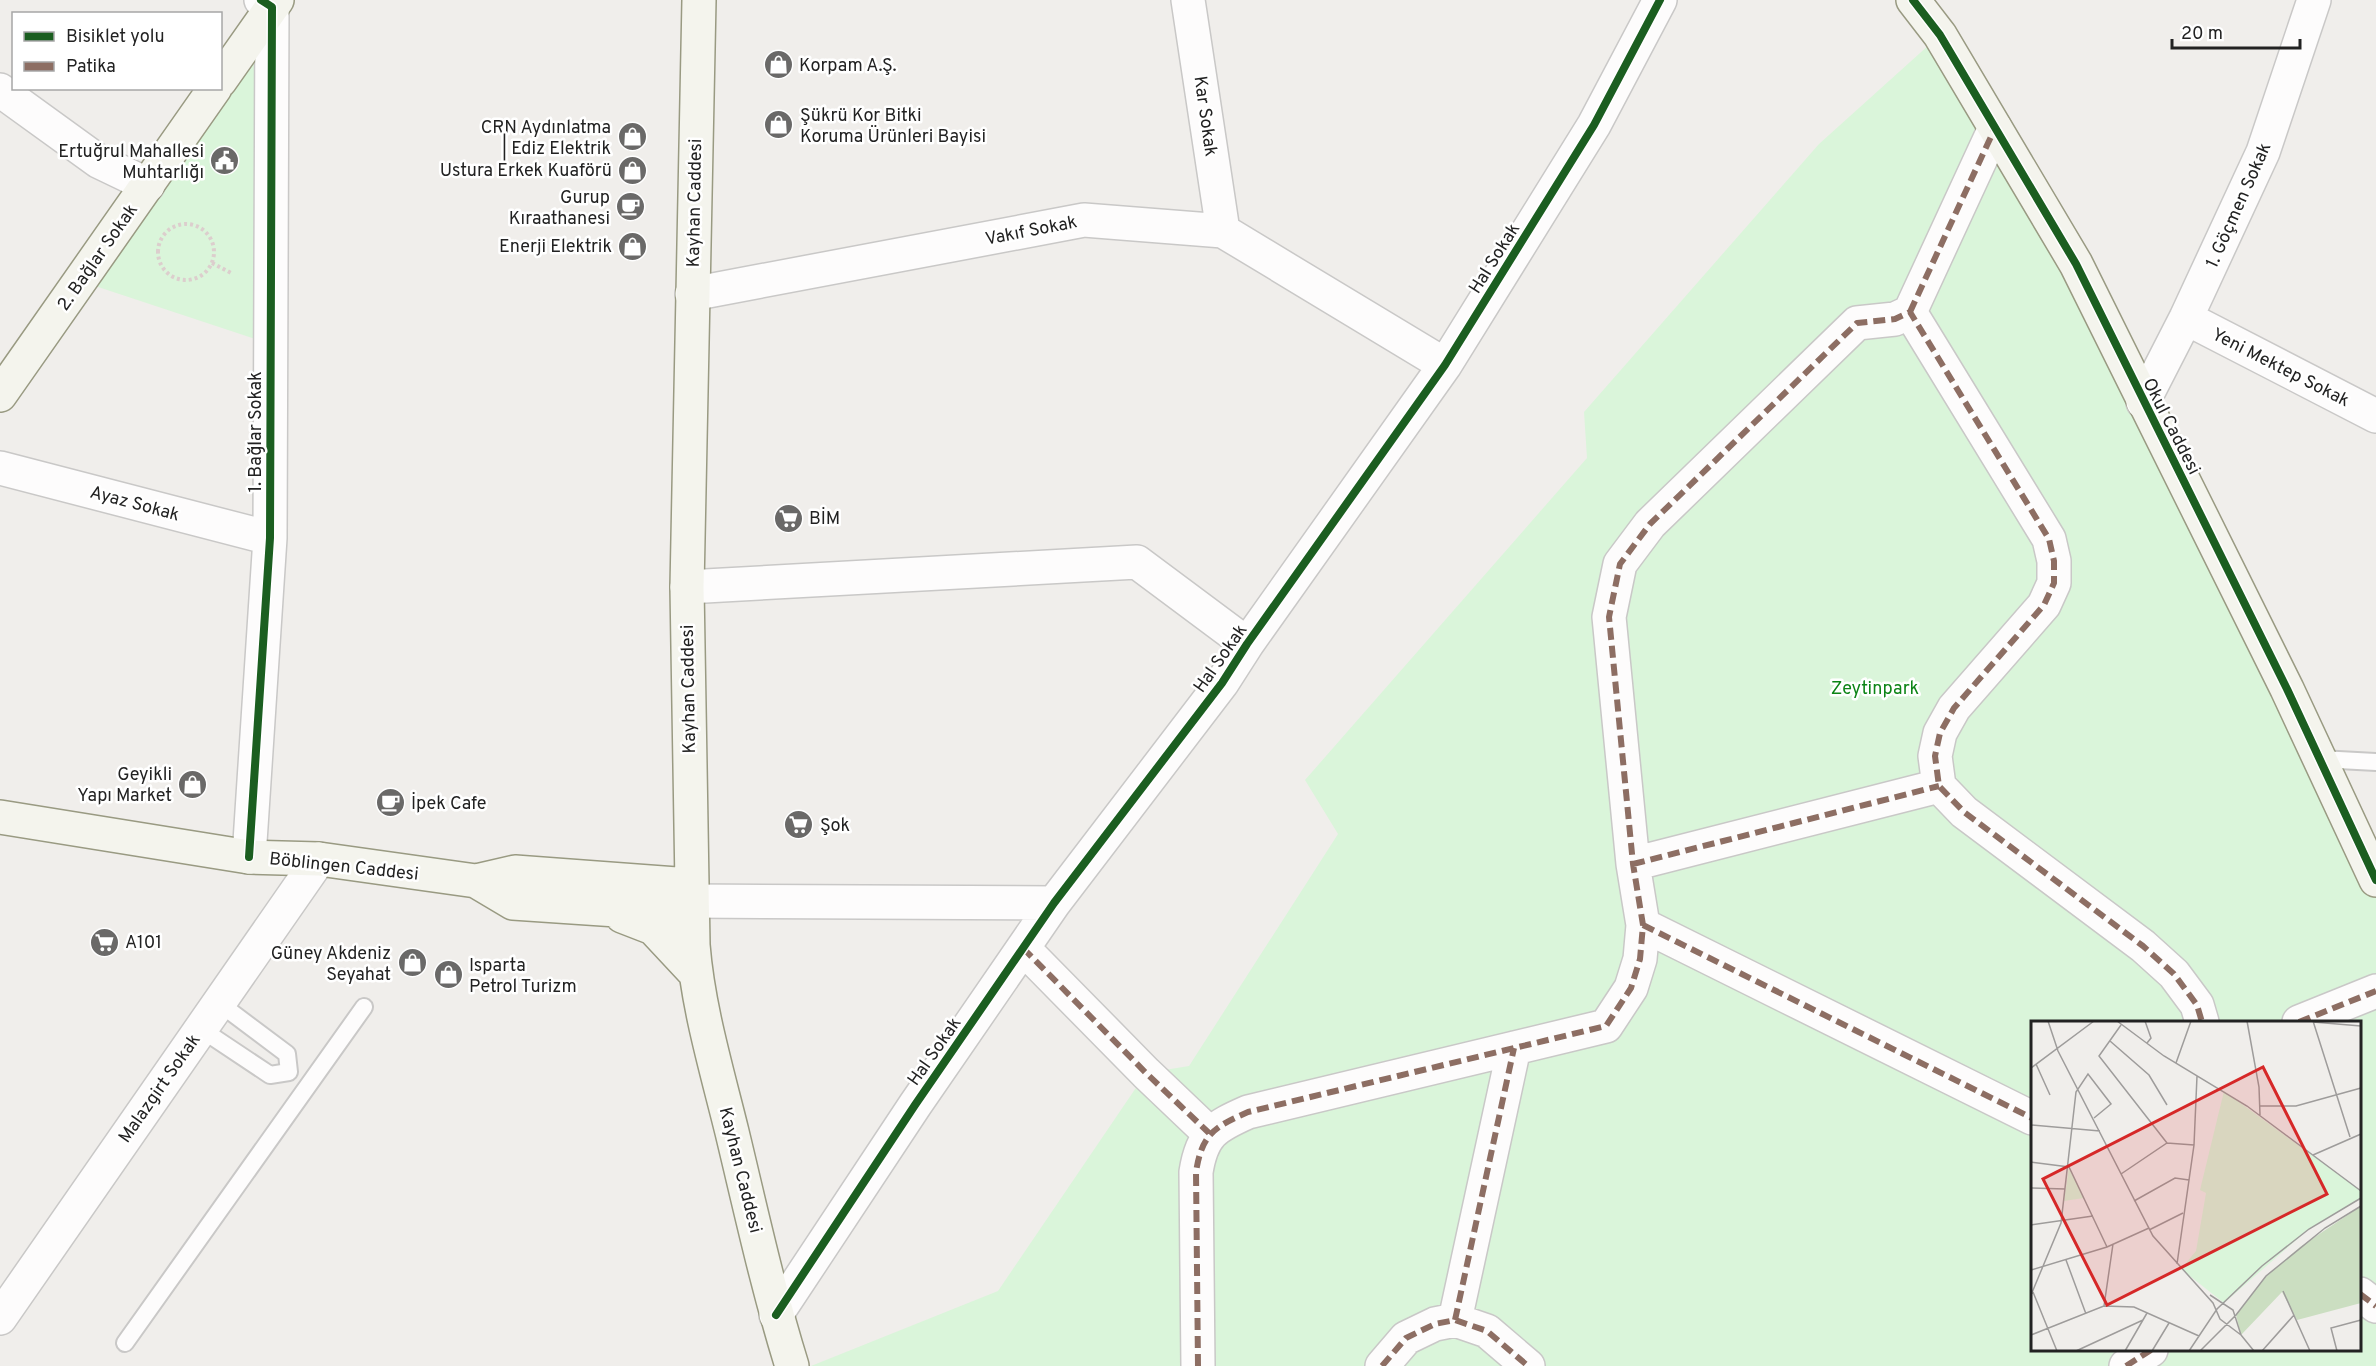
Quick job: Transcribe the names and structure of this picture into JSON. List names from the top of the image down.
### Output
{
  "streets": {
    "main road": [
      "Kayhan Caddesi",
      "2. Bağlar Sokak",
      "Okul Caddesi",
      "Böblingen Caddesi"
    ],
    "street": [
      "Kar Sokak",
      "1. Göçmen Sokak",
      "Vakıf Sokak",
      "Hal Sokak",
      "Yeni Mektep Sokak",
      "1. Bağlar Sokak",
      "Ayaz Sokak",
      "Malazgirt Sokak"
    ]
  },
  "crossings": [
    ["Kar Sokak", "Vakıf Sokak"],
    ["Kayhan Caddesi", "Vakıf Sokak"],
    ["Kayhan Caddesi", "Hal Sokak"],
    ["Kayhan Caddesi", "Böblingen Caddesi"],
    ["1. Göçmen Sokak", "Yeni Mektep Sokak"],
    ["1. Göçmen Sokak", "Okul Caddesi"],
    ["Vakıf Sokak", "Hal Sokak"],
    ["1. Bağlar Sokak", "Ayaz Sokak"],
    ["1. Bağlar Sokak", "Böblingen Caddesi"],
    ["Böblingen Caddesi", "Malazgirt Sokak"]
  ],
  "parks": ["Zeytinpark"],
  "places": {
    "shop": [
      "Korpam A.Ş.",
      "Şükrü Kor Bitki Koruma Ürünleri Bayisi",
      "CRN Aydınlatma | Ediz Elektrik",
      "Ustura Erkek Kuaförü",
      "Enerji Elektrik",
      "Geyikli Yapı Market",
      "Güney Akdeniz Seyahat",
      "Isparta Petrol Turizm"
    ],
    "public building": ["Ertuğrul Mahallesi Muhtarlığı"],
    "cafe": ["Gurup Kıraathanesi", "İpek Cafe"],
    "supermarket": ["BİM", "Şok", "A101"]
  },
  "legend": ["Bisiklet yolu", "Patika"],
  "scale_bar": "20 m"
}
